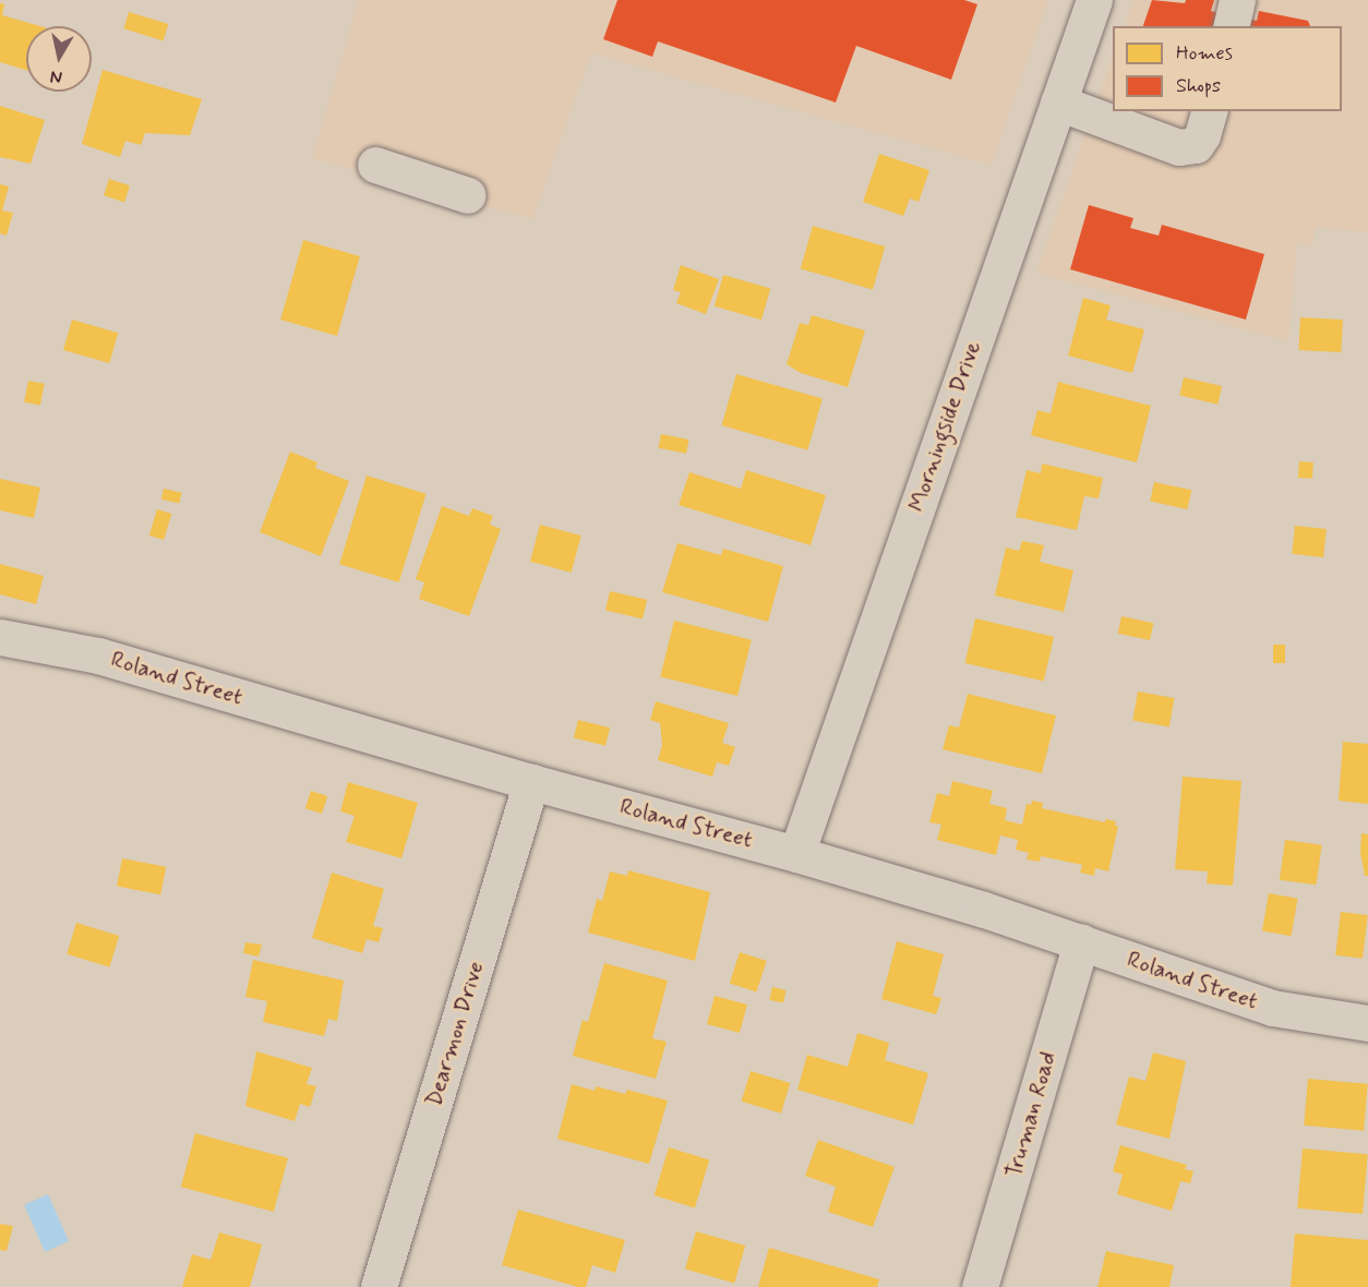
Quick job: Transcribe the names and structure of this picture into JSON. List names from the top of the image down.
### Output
{
  "streets": {
    "street": [
      "Morningside Drive",
      "Roland Street",
      "Dearmon Drive",
      "Truman Road"
    ]
  },
  "crossings": [
    ["Morningside Drive", "Roland Street"],
    ["Roland Street", "Dearmon Drive"],
    ["Roland Street", "Truman Road"]
  ],
  "legend": ["Homes", "Shops"],
  "north": "bottom"
}
